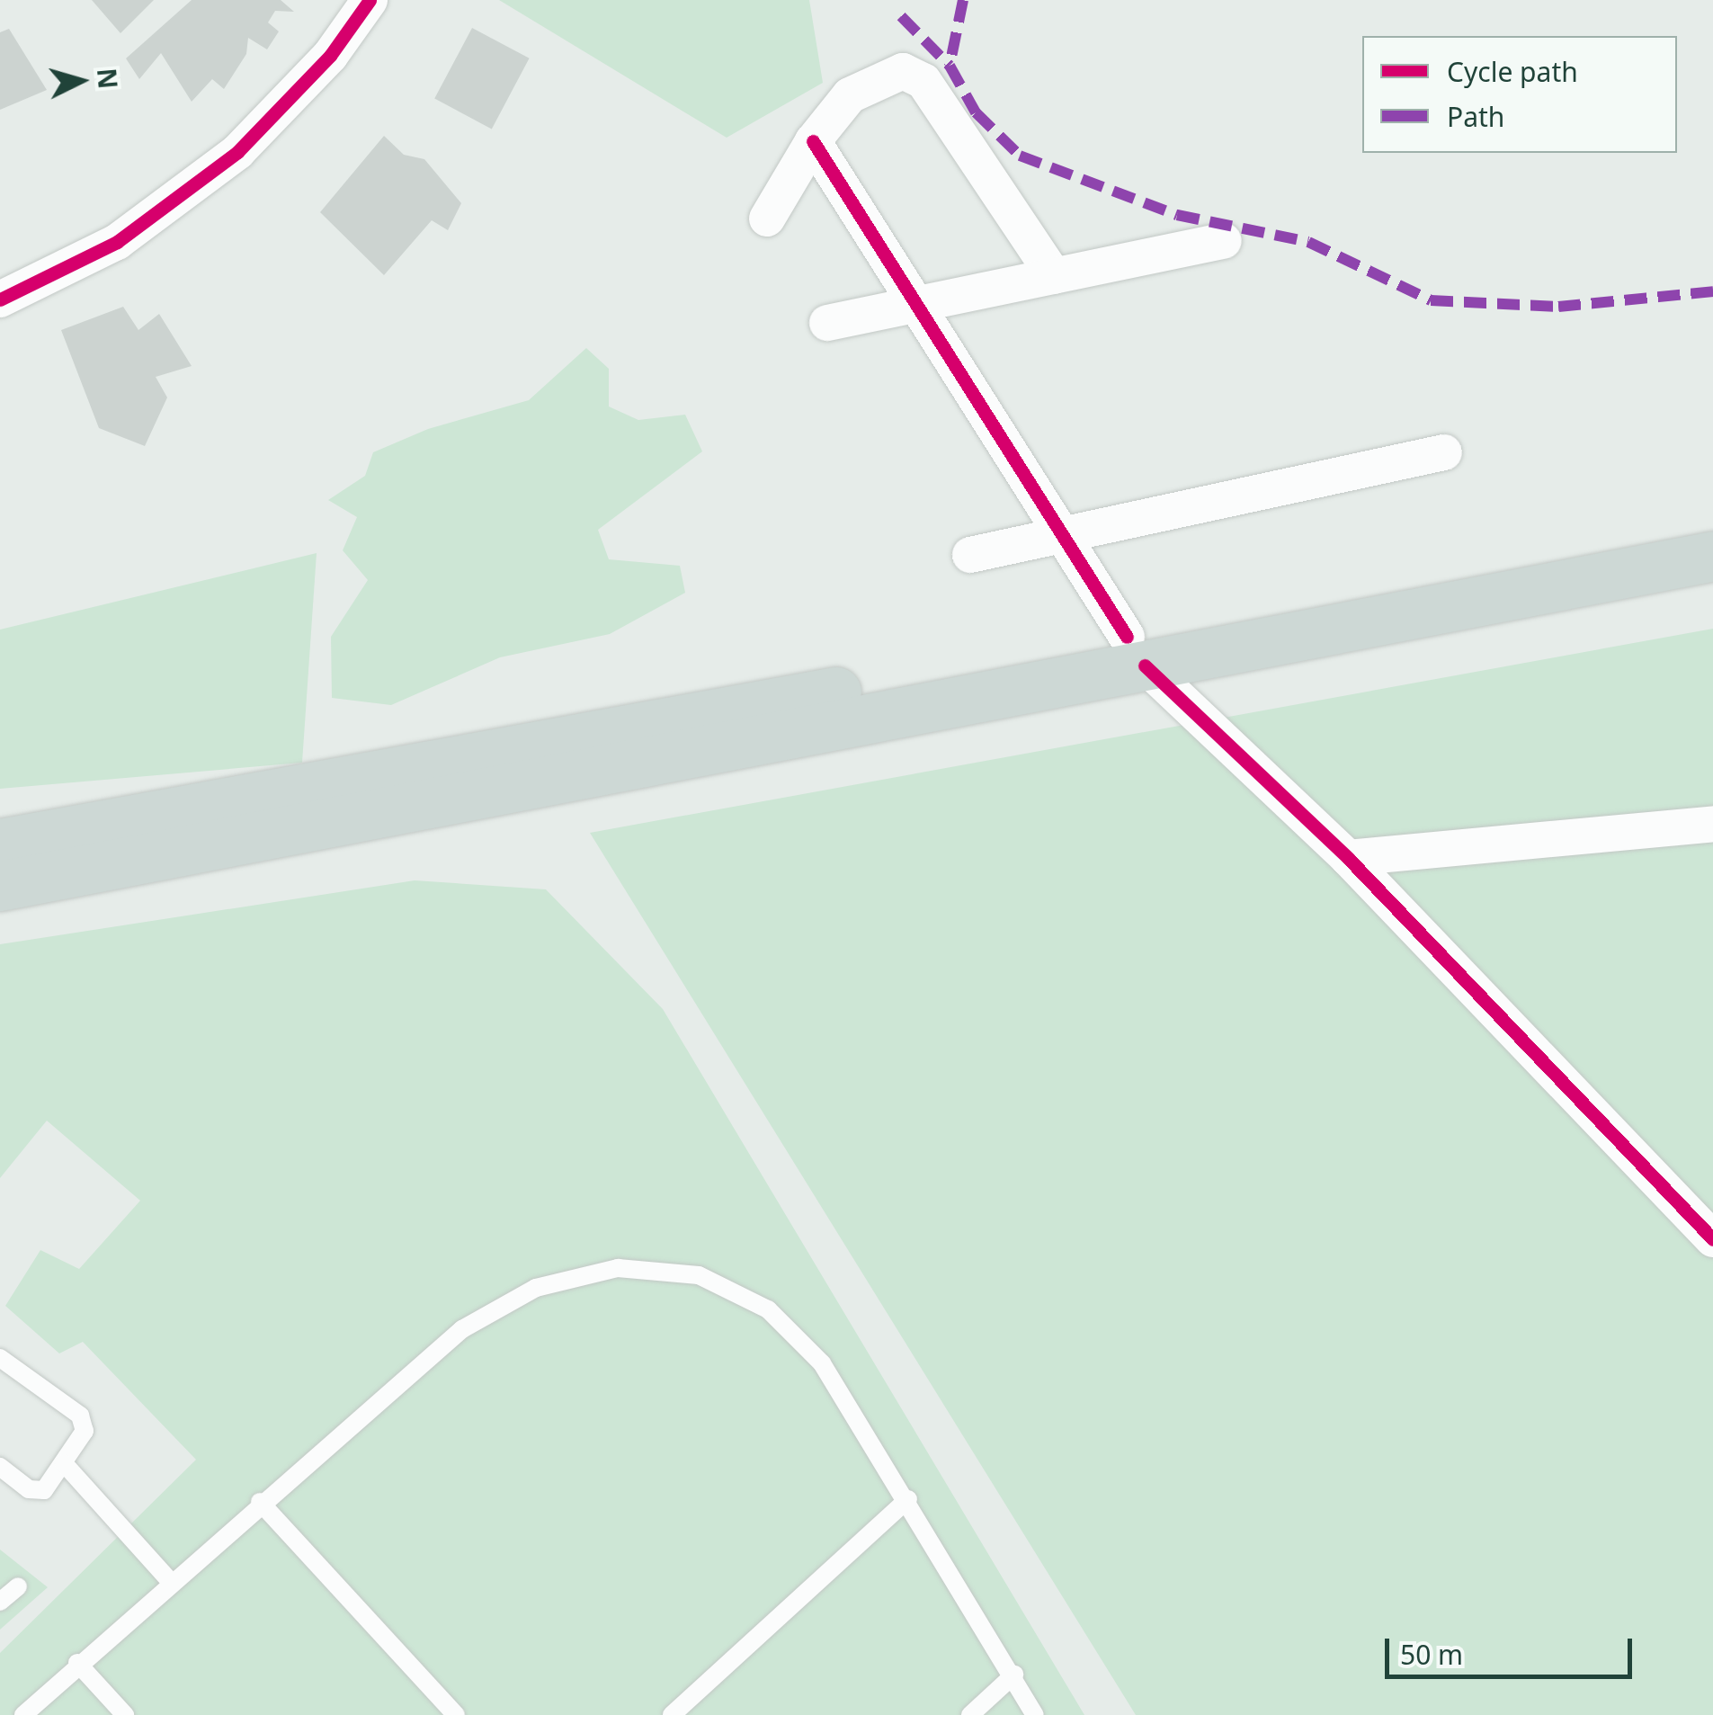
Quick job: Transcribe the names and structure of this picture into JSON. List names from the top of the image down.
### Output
{
  "legend": ["Cycle path", "Path"],
  "scale_bar": "50 m",
  "north": "right"
}
